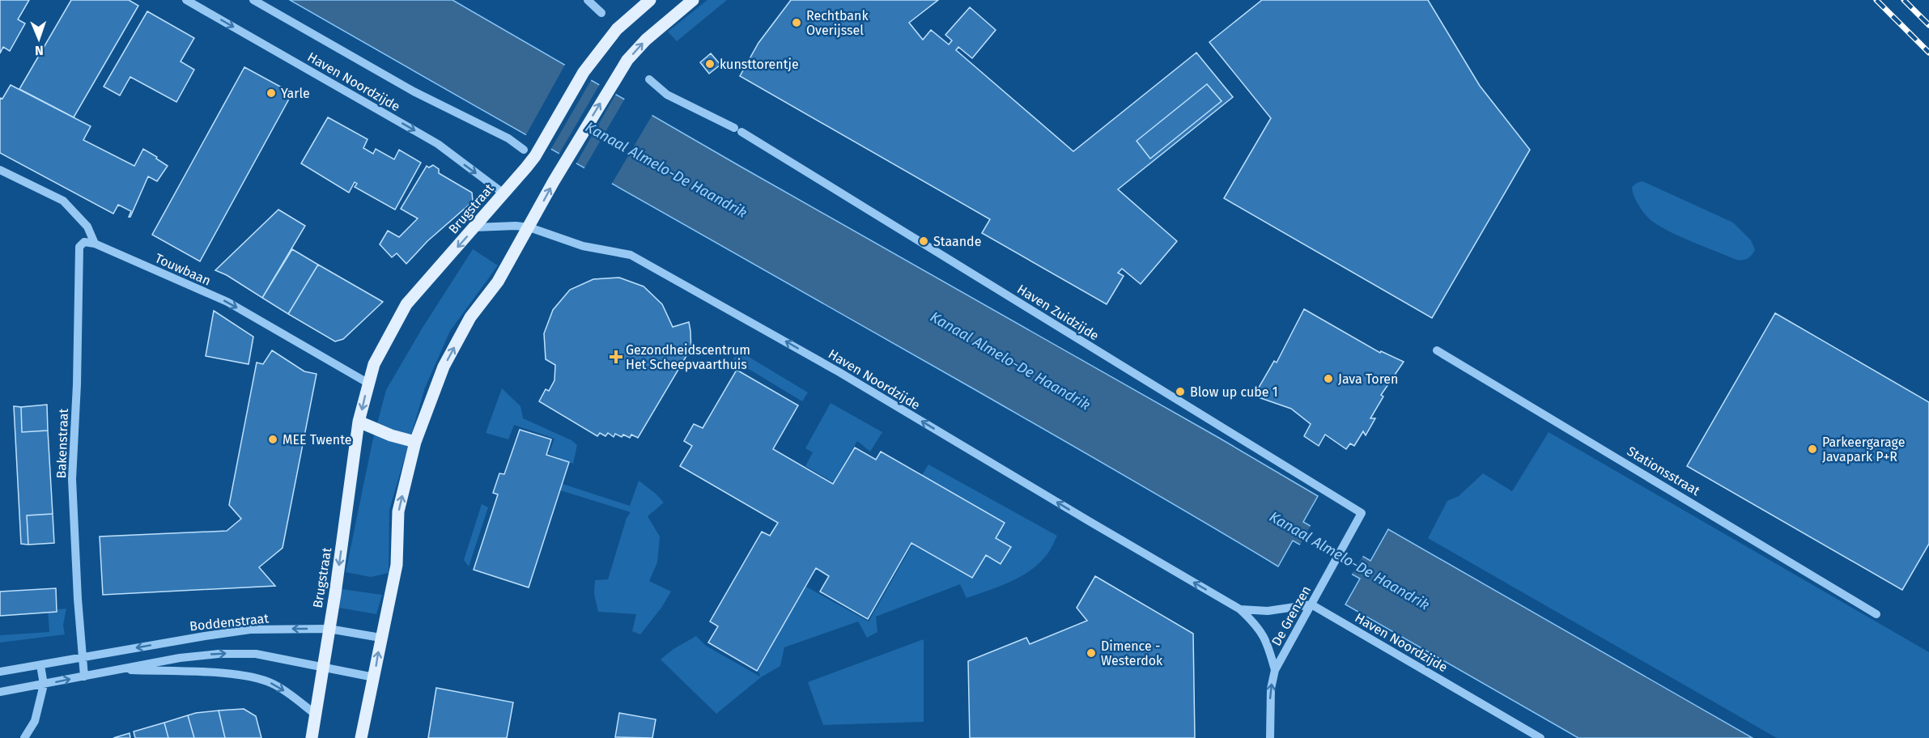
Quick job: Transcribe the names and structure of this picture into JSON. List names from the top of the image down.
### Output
{
  "streets": {
    "main road": ["Brugstraat"],
    "street": [
      "Haven Noordzijde",
      "Touwbaan",
      "Haven Zuidzijde",
      "Bakenstraat",
      "Stationsstraat",
      "De Grenzen",
      "Boddenstraat"
    ]
  },
  "crossings": [
    ["Haven Noordzijde", "Brugstraat"],
    ["Haven Noordzijde", "De Grenzen"],
    ["Brugstraat", "Touwbaan"],
    ["Brugstraat", "Boddenstraat"],
    ["Touwbaan", "Bakenstraat"],
    ["Haven Zuidzijde", "De Grenzen"],
    ["Bakenstraat", "Boddenstraat"]
  ],
  "one_way": ["Touwbaan"],
  "water": ["Kanaal Almelo-De Haandrik"],
  "places": {
    "other": [
      "Rechtbank Overijssel",
      "kunsttorentje",
      "Yarle",
      "Staande",
      "Java Toren",
      "Blow up cube 1",
      "MEE Twente",
      "Parkeergarage Javapark P+R",
      "Dimence - Westerdok"
    ],
    "health": ["Gezondheidscentrum Het Scheepvaarthuis"]
  },
  "north": "bottom"
}
